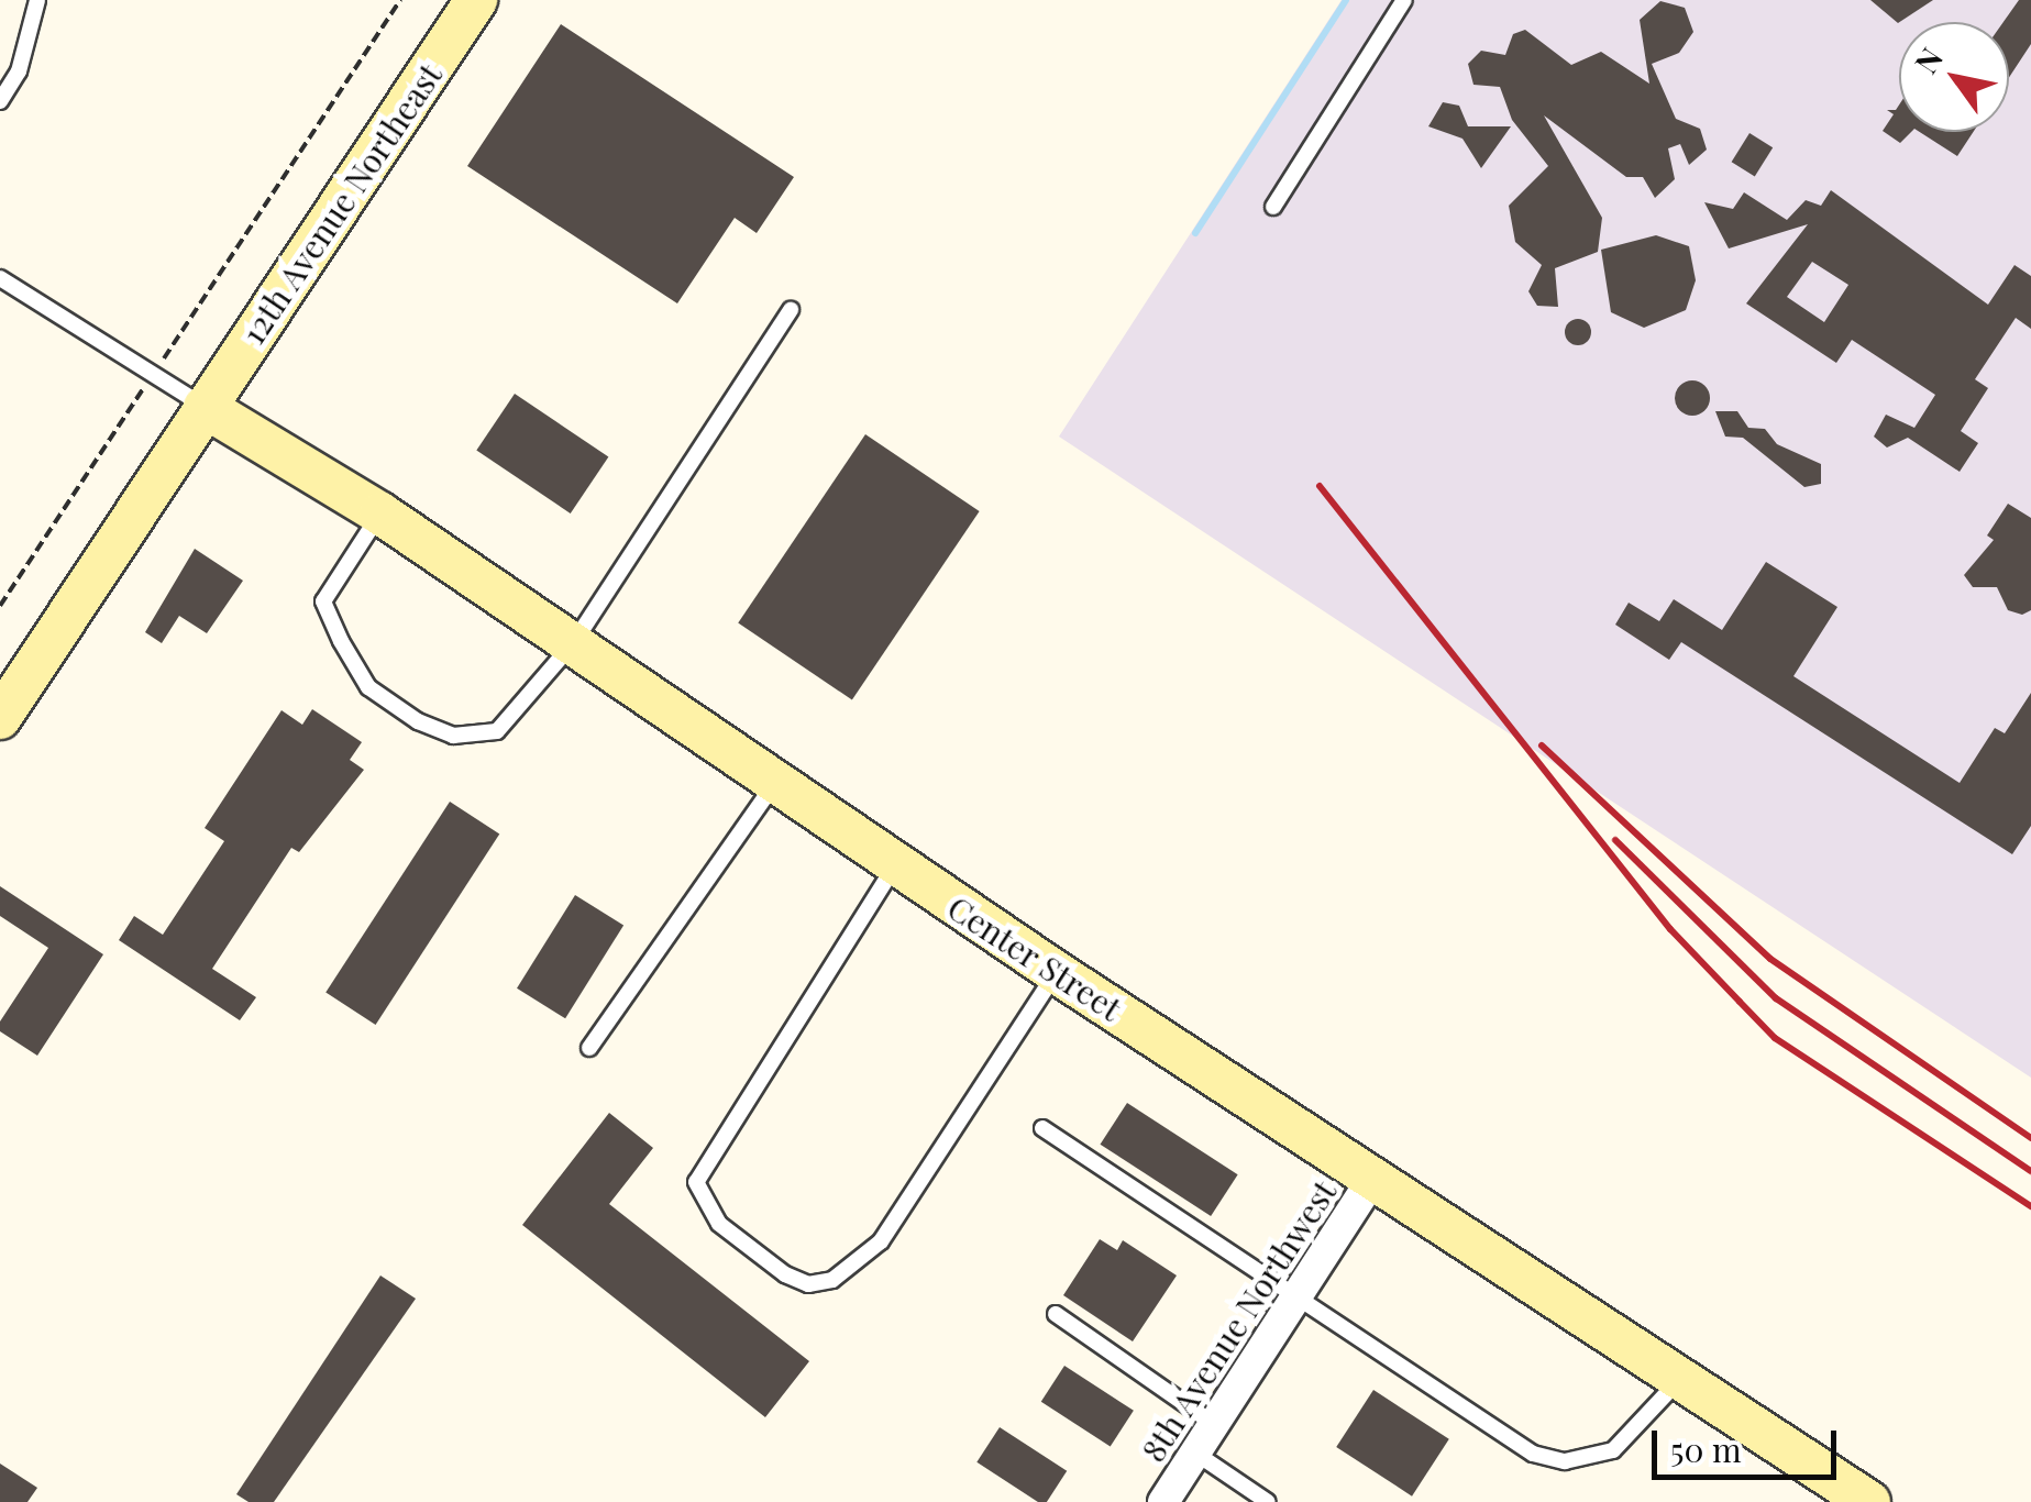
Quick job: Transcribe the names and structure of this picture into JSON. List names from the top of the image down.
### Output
{
  "streets": {
    "main road": ["12th Avenue Northeast", "Center Street"],
    "street": ["8th Avenue Northwest"]
  },
  "crossings": [
    ["12th Avenue Northeast", "Center Street"],
    ["Center Street", "8th Avenue Northwest"]
  ],
  "scale_bar": "50 m",
  "north": "top left"
}
